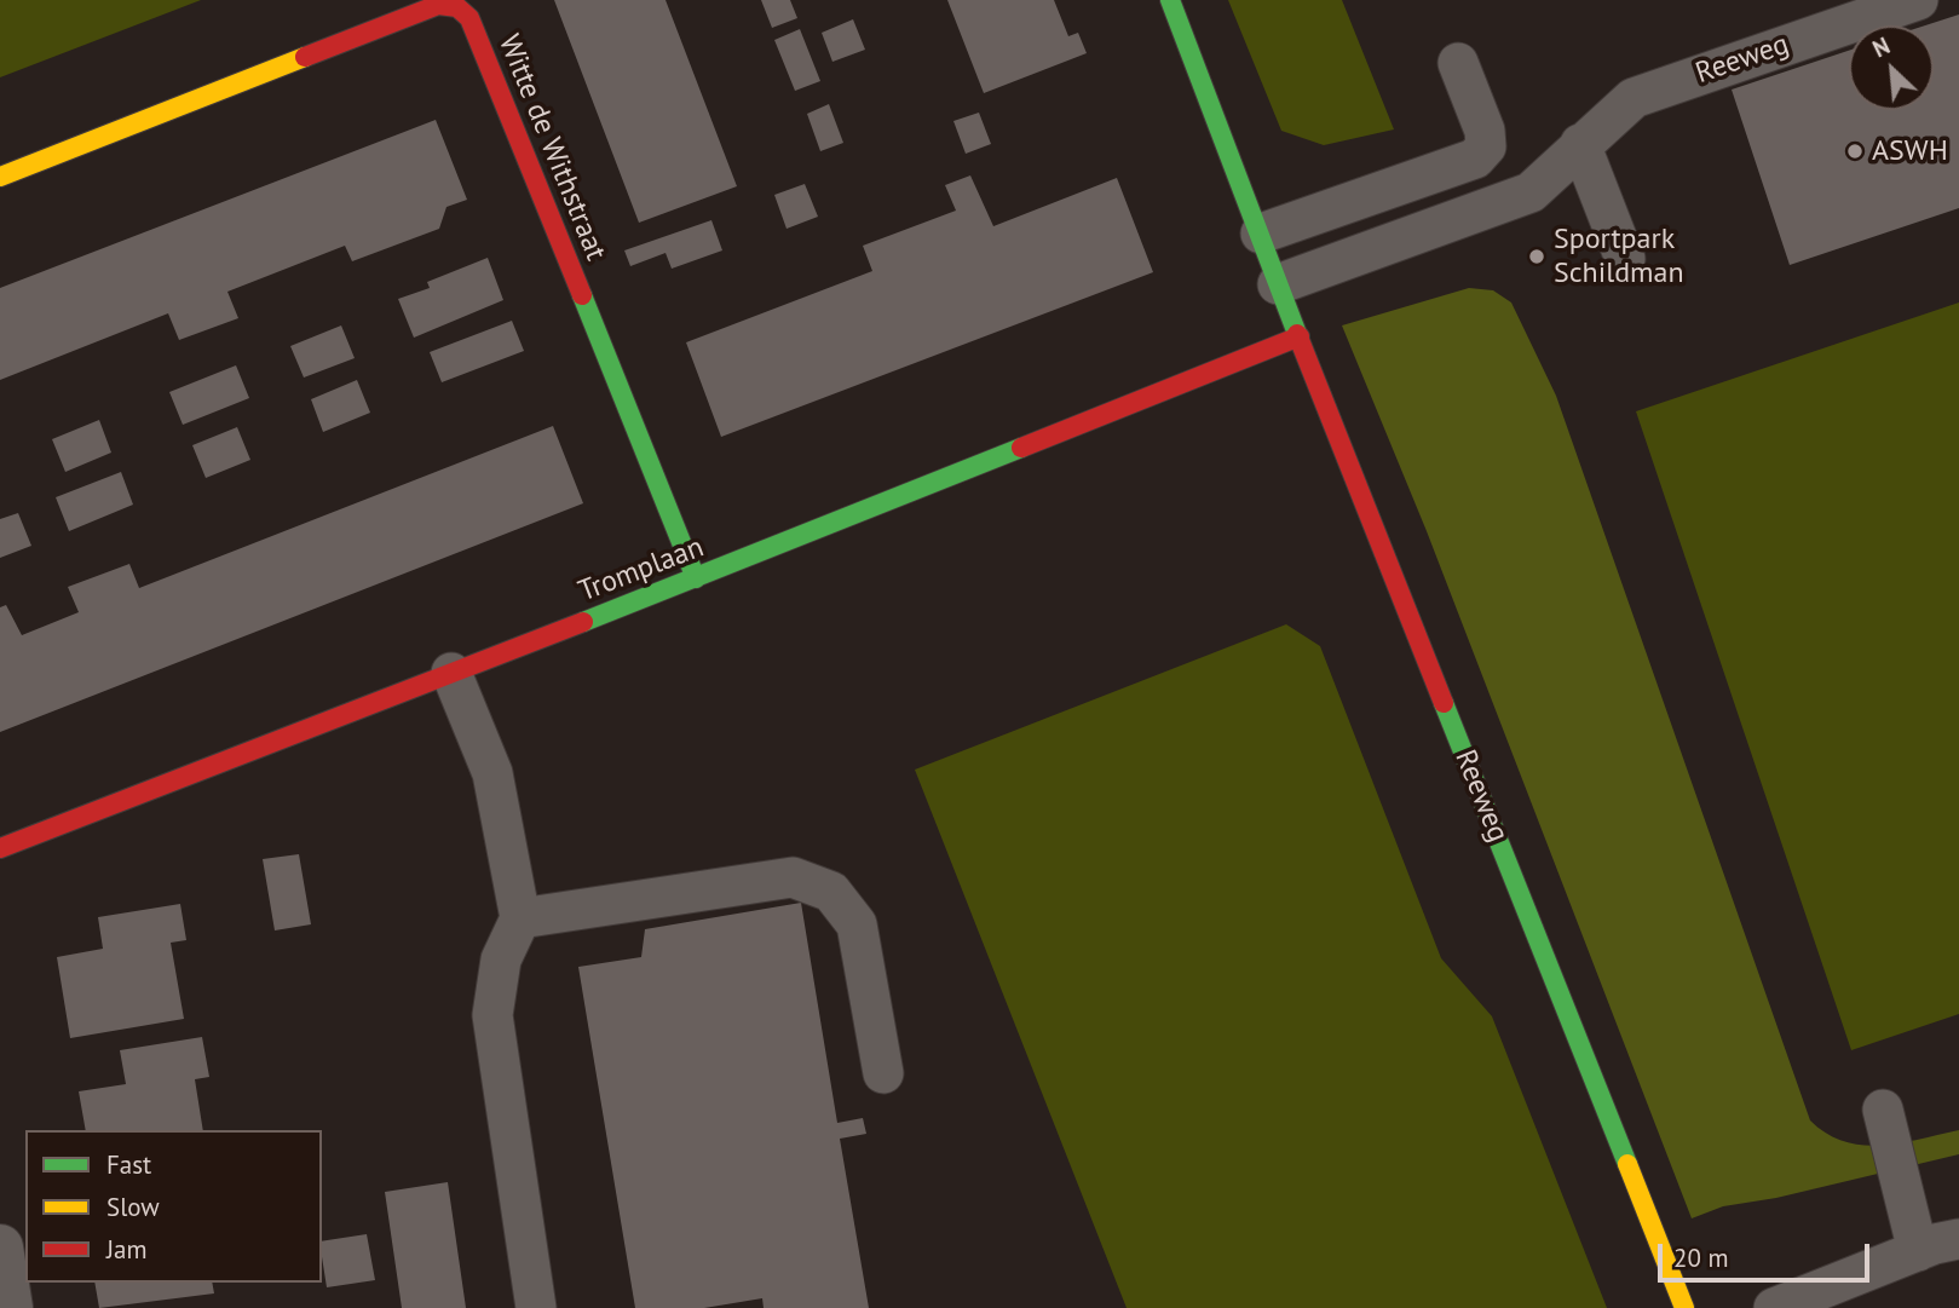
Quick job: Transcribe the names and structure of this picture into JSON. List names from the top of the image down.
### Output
{
  "streets": {
    "street": ["Reeweg", "Witte de Withstraat", "Tromplaan"]
  },
  "crossings": [
    ["Reeweg", "Tromplaan"],
    ["Witte de Withstraat", "Tromplaan"]
  ],
  "places": ["ASWH", "Sportpark Schildman"],
  "legend": ["Fast", "Slow", "Jam"],
  "scale_bar": "20 m",
  "north": "top left"
}
